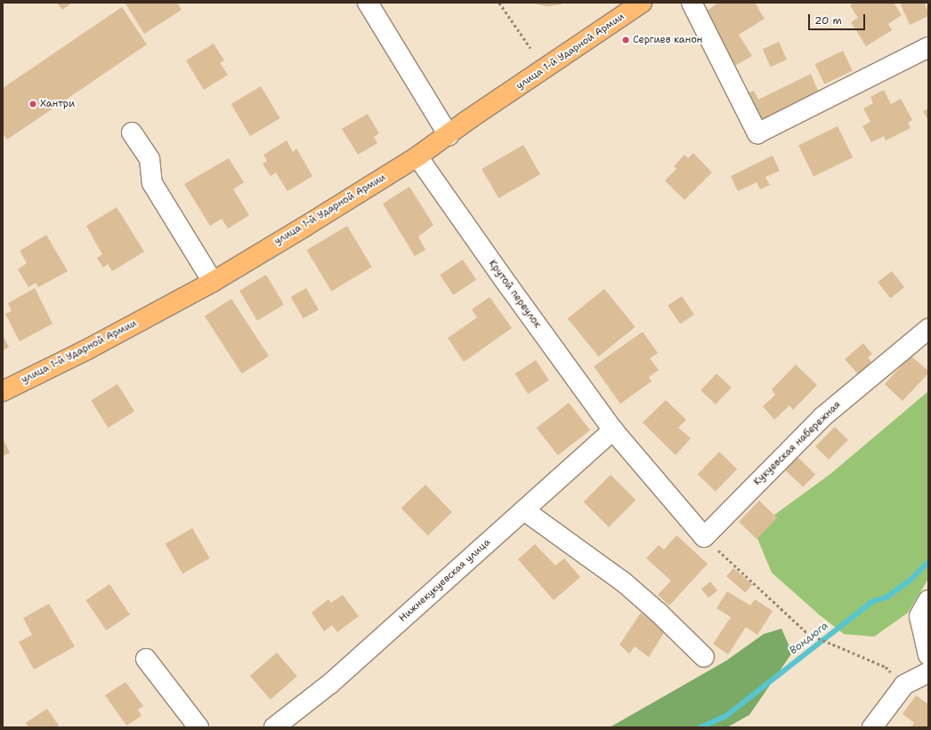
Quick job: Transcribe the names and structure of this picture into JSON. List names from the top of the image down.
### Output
{
  "streets": {
    "main road": ["улица 1-й Ударной Армии"],
    "street": ["Крутой переулок", "Кукуевская набережная", "Нижнекукуевская улица"]
  },
  "crossings": [
    ["улица 1-й Ударной Армии", "Крутой переулок"],
    ["Крутой переулок", "Кукуевская набережная"],
    ["Крутой переулок", "Нижнекукуевская улица"]
  ],
  "water": ["Вондюга"],
  "places": ["Сергиев канон", "Хантри"],
  "scale_bar": "20 m"
}
